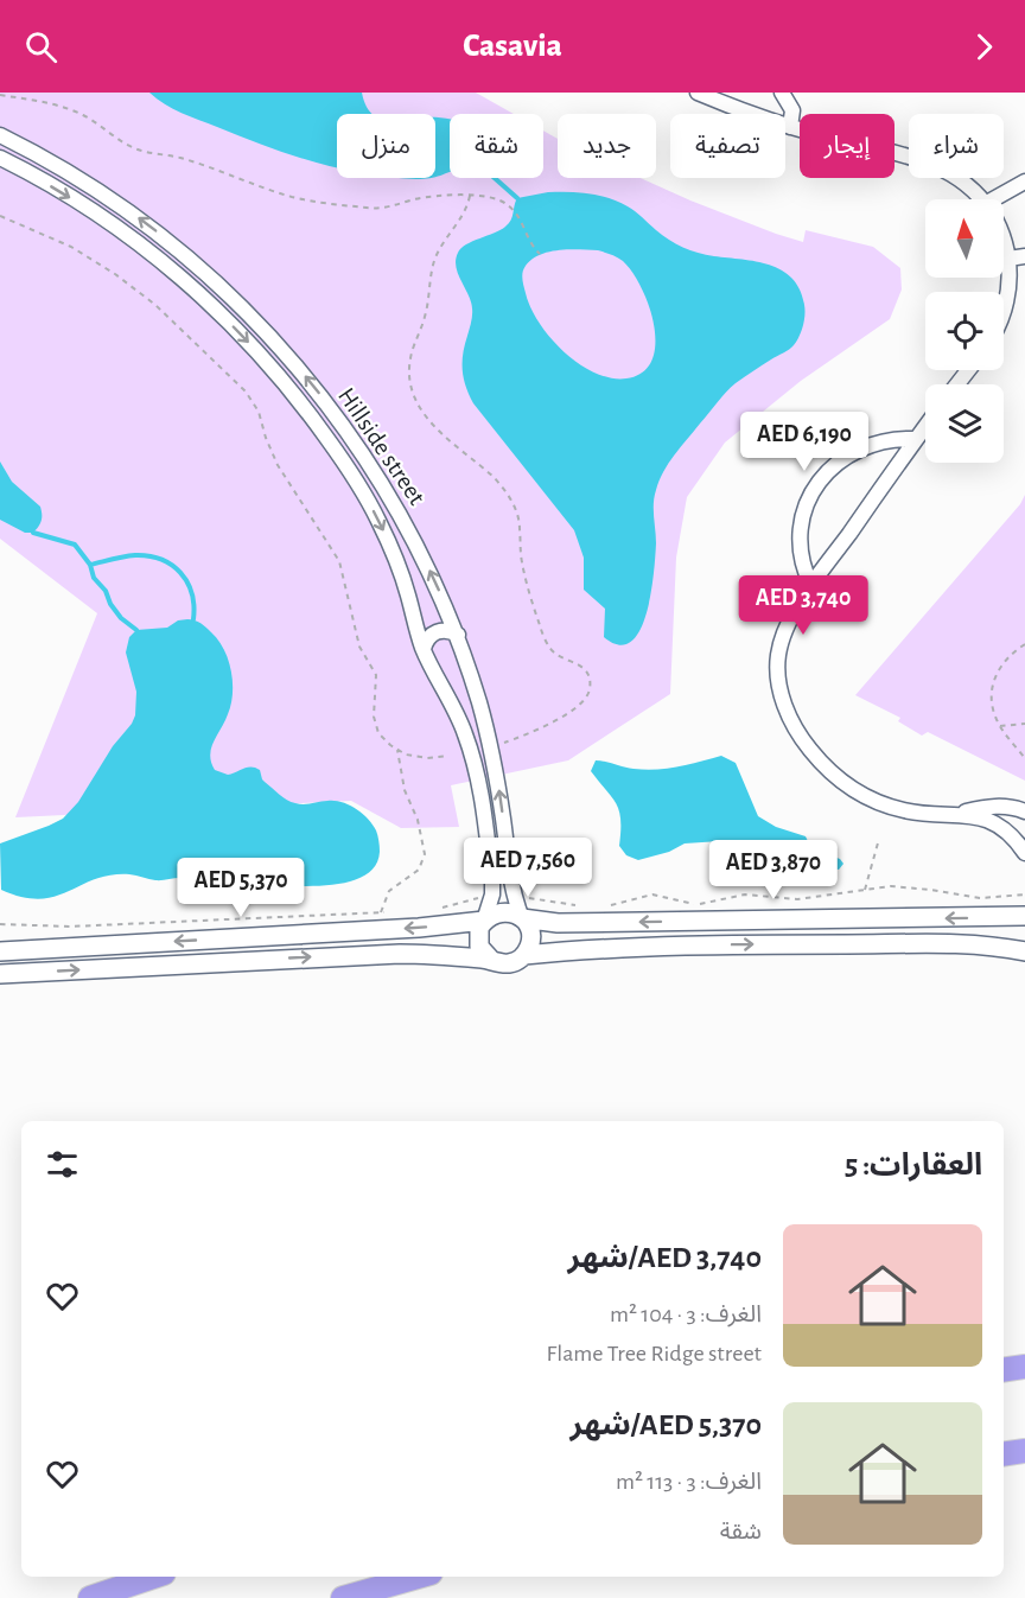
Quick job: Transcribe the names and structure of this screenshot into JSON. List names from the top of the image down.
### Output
{
  "streets": {
    "street": ["Hillside street"]
  },
  "north": "top",
  "page": {
    "header": "Casavia",
    "chip": [
      "شراء",
      "إيجار",
      "تصفية",
      "جديد",
      "شقة",
      "منزل"
    ],
    "price": [
      "AED 6,190",
      "AED 3,740",
      "AED 7,560",
      "AED 3,870",
      "AED 5,370"
    ],
    "heading": "العقارات: 5",
    "list": [
      {
        "name": "AED 3,740/شهر",
        "note": "الغرف: 3 · 104 m² · Flame Tree Ridge street"
      },
      {
        "name": "AED 5,370/شهر",
        "note": "الغرف: 3 · 113 m² · شقة"
      }
    ]
  }
}
